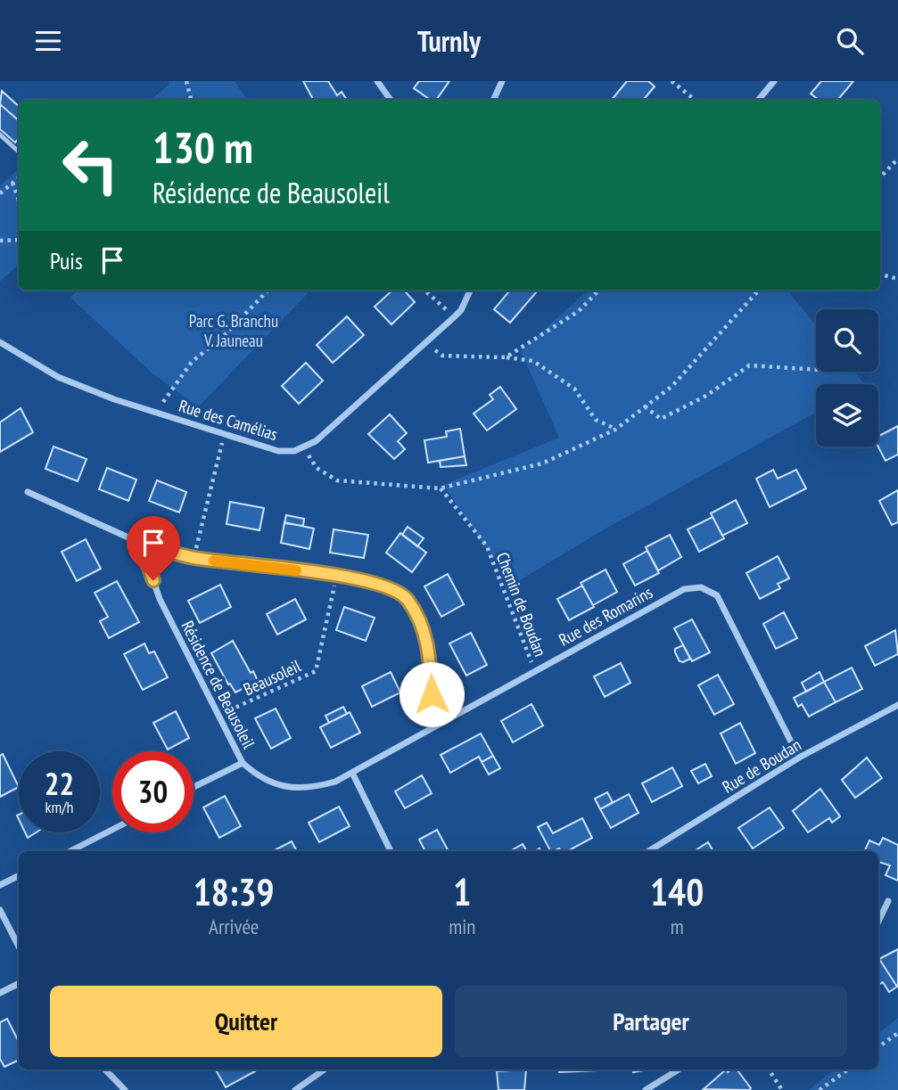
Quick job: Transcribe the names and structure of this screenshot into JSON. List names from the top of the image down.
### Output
{
  "streets": {
    "street": [
      "Rue des Camélias",
      "Rue des Romarins",
      "Résidence de Beausoleil",
      "Rue de Boudan"
    ],
    "path": ["Chemin de Boudan", "Beausoleil"]
  },
  "crossings": [
    ["Chemin de Boudan", "Rue des Romarins"],
    ["Rue des Romarins", "Résidence de Beausoleil"],
    ["Rue des Romarins", "Rue de Boudan"],
    ["Beausoleil", "Résidence de Beausoleil"]
  ],
  "parks": ["Parc G. Branchu V. Jauneau"],
  "page": {
    "header": "Turnly",
    "turn": ["130 m", "Résidence de Beausoleil"],
    "then": "Puis",
    "speed": "22 km/h",
    "limit": "30",
    "eta": [
      "18:39",
      "Arrivée",
      "1",
      "min",
      "140",
      "m"
    ],
    "buttons": ["Quitter", "Partager"]
  }
}
